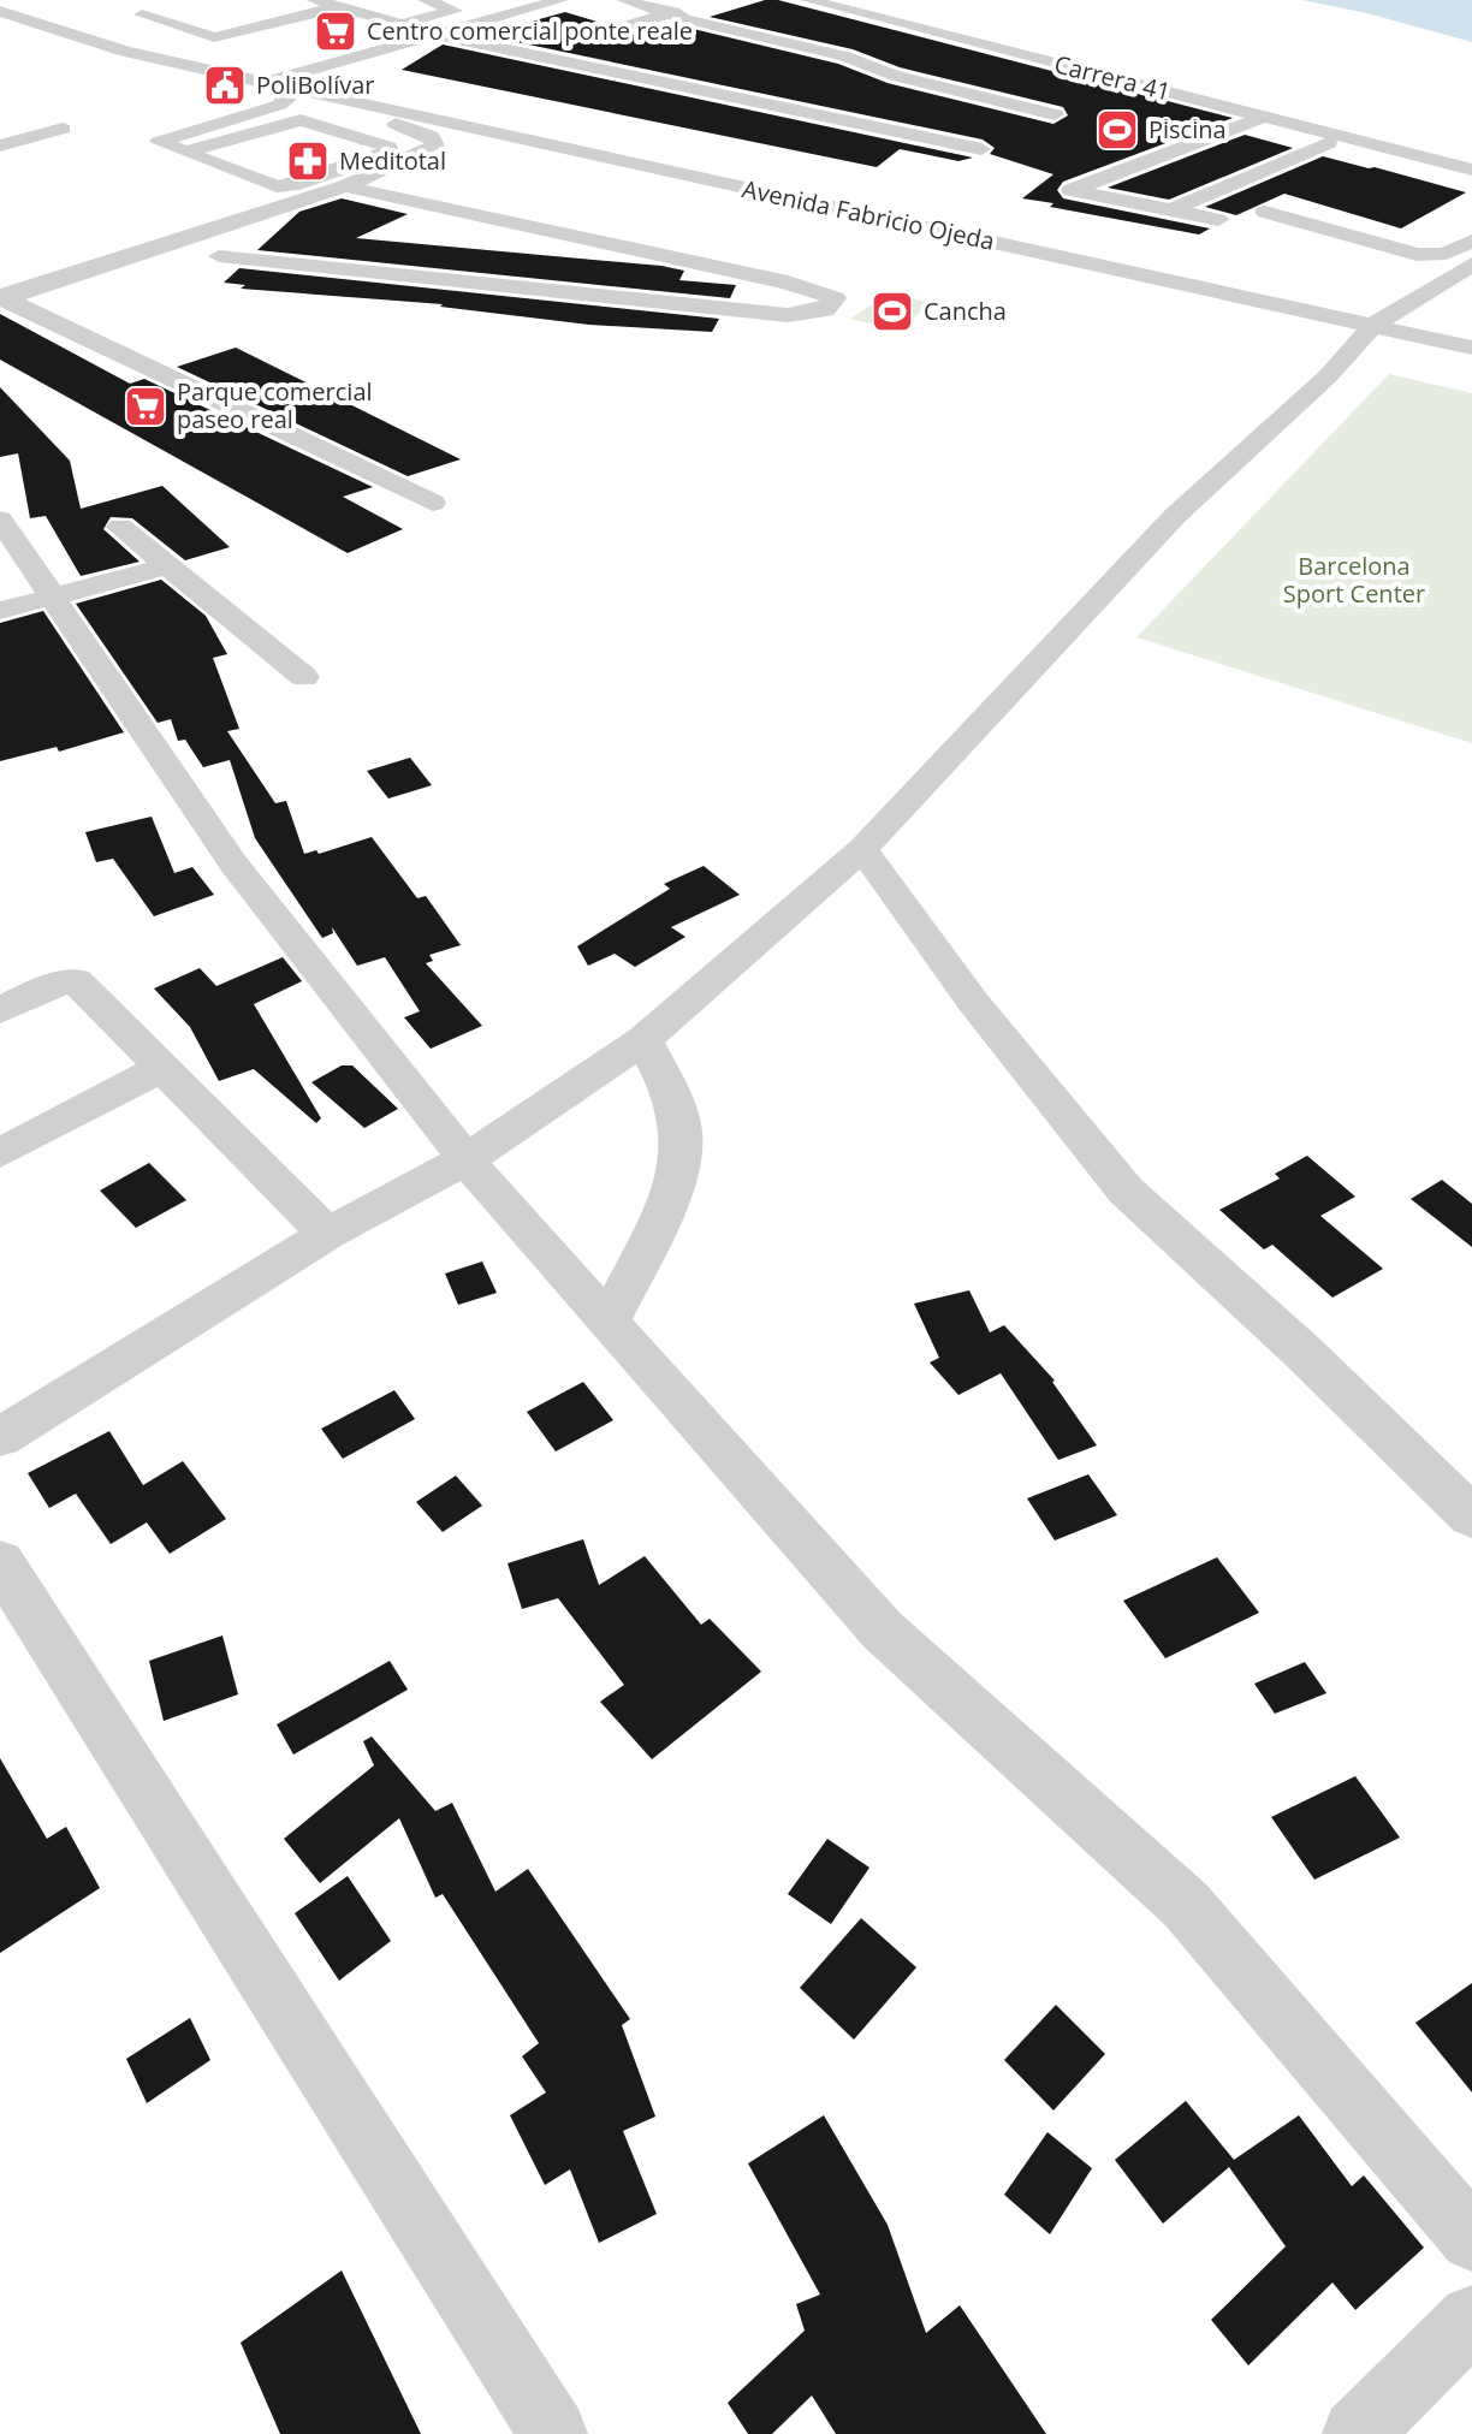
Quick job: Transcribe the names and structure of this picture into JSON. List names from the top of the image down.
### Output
{
  "streets": {
    "street": ["Carrera 41", "Avenida Fabricio Ojeda"]
  },
  "parks": ["Barcelona Sport Center"],
  "places": {
    "supermarket": ["Centro comercial ponte reale", "Parque comercial paseo real"],
    "public building": ["PoliBolívar"],
    "sports": ["Piscina", "Cancha"],
    "pharmacy": ["Meditotal"]
  }
}
